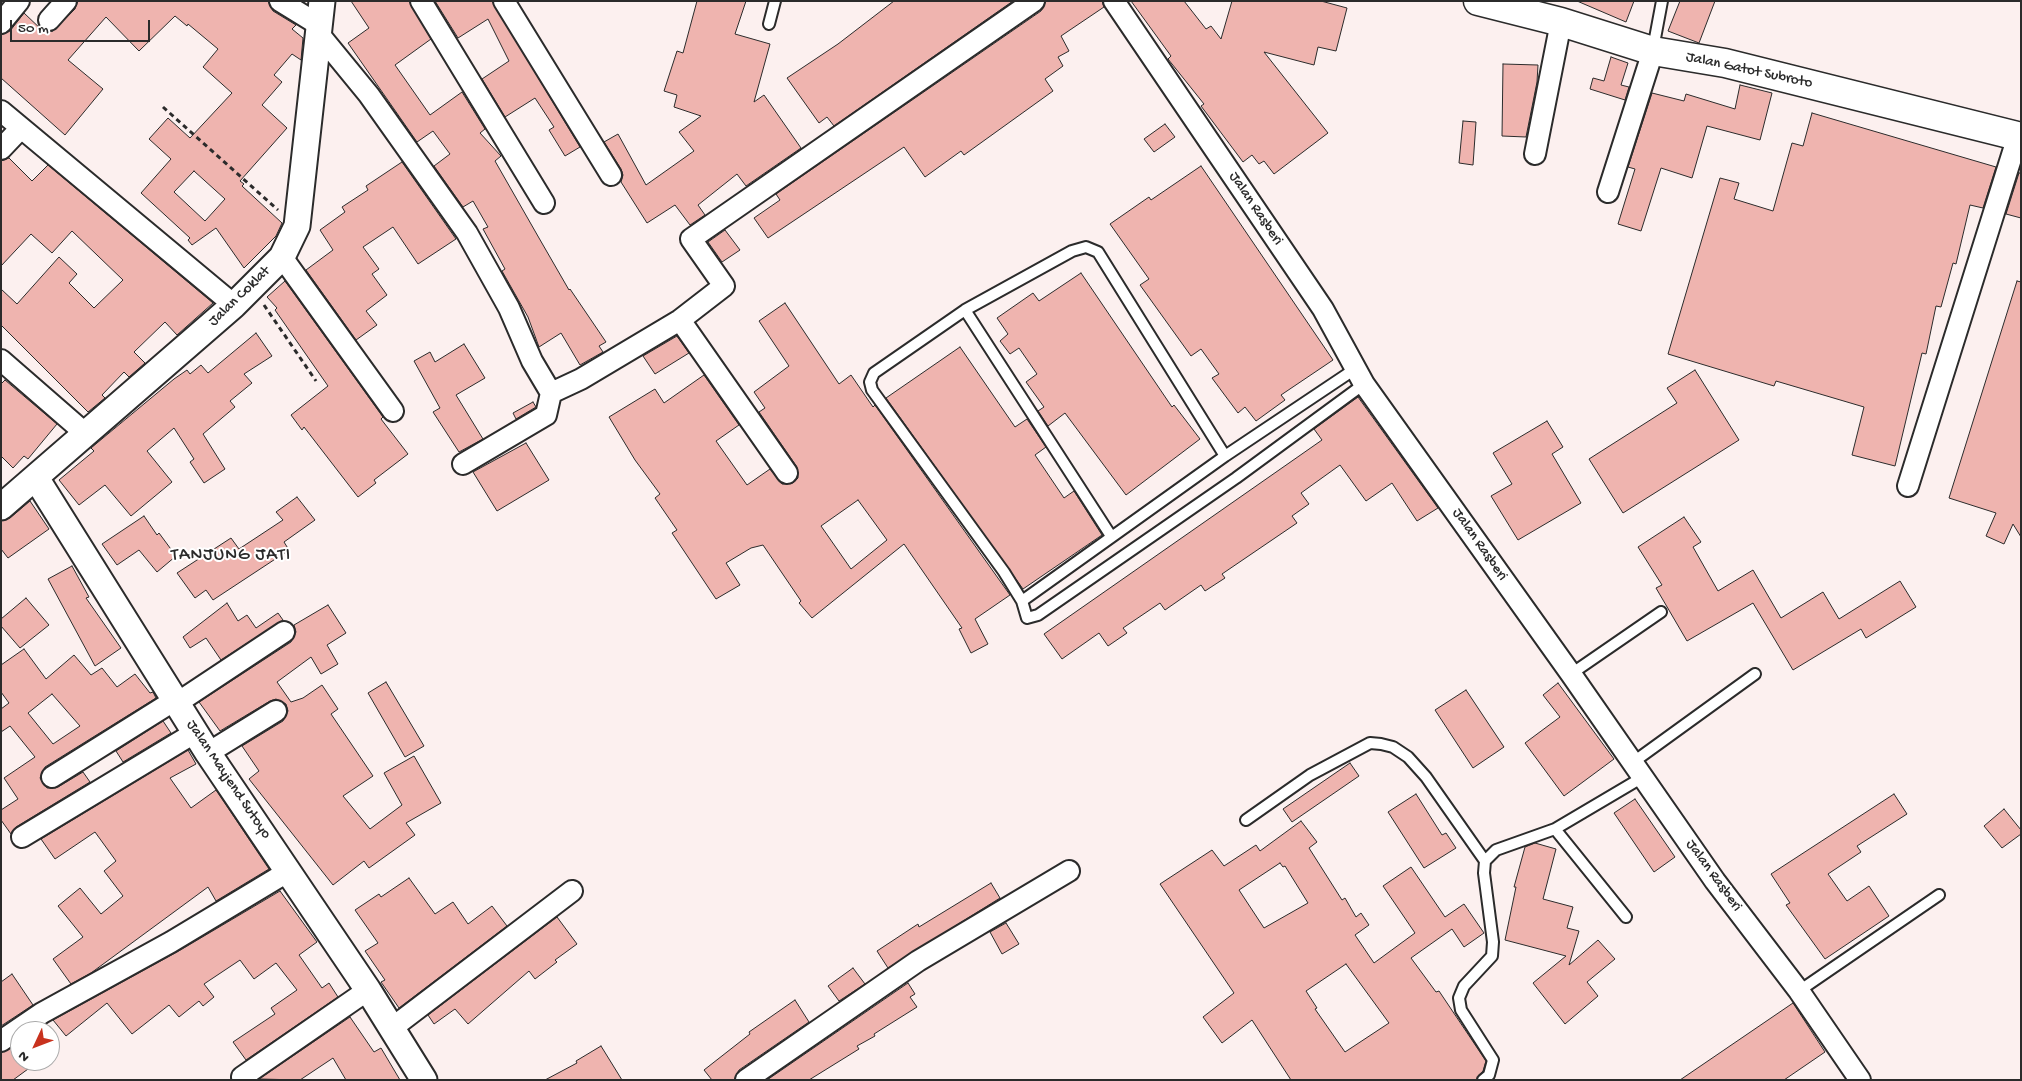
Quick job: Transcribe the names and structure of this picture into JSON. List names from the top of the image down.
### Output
{
  "streets": {
    "main road": ["Jalan Gatot Subroto"],
    "street": ["Jalan Rasberi", "Jalan Coklat", "Jalan Mayjend Sutoyo"]
  },
  "crossings": [
    ["Jalan Coklat", "Jalan Mayjend Sutoyo"]
  ],
  "districts": ["TANJUNG JATI"],
  "scale_bar": "50 m",
  "north": "bottom left"
}
